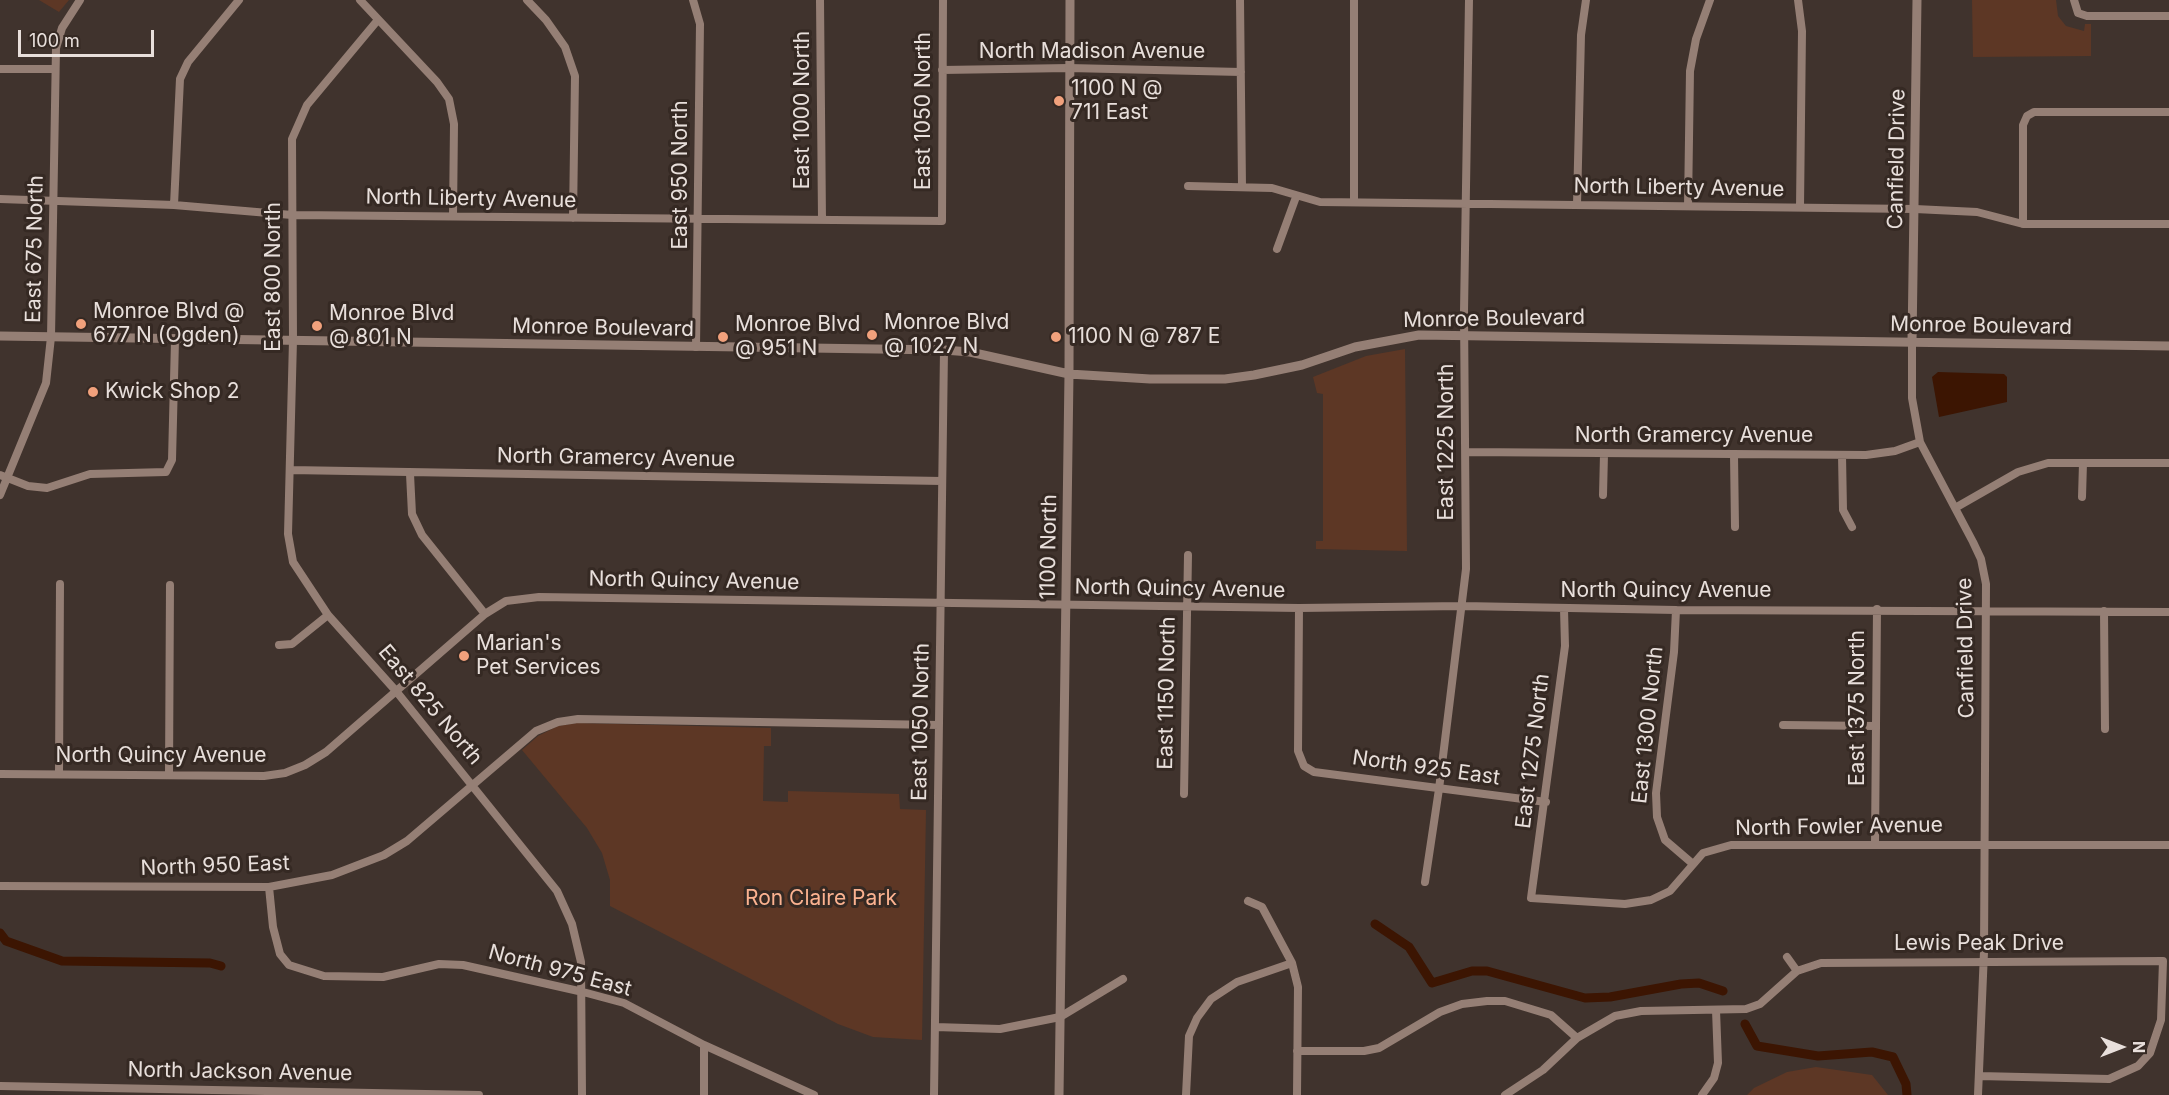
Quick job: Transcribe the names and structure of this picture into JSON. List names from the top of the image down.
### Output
{
  "streets": {
    "street": [
      "North Madison Avenue",
      "East 1000 North",
      "East 1050 North",
      "Canfield Drive",
      "East 950 North",
      "North Liberty Avenue",
      "East 675 North",
      "East 800 North",
      "Monroe Boulevard",
      "North Gramercy Avenue",
      "East 1225 North",
      "1100 North",
      "North Quincy Avenue",
      "East 1150 North",
      "East 825 North",
      "East 1375 North",
      "East 1300 North",
      "East 1275 North",
      "North 925 East",
      "North Fowler Avenue",
      "North 950 East",
      "Lewis Peak Drive",
      "North 975 East",
      "North Jackson Avenue"
    ]
  },
  "crossings": [
    ["North Madison Avenue", "East 1050 North"],
    ["North Madison Avenue", "1100 North"],
    ["East 1000 North", "North Liberty Avenue"],
    ["East 1050 North", "North Liberty Avenue"],
    ["East 1050 North", "Monroe Boulevard"],
    ["East 1050 North", "North Gramercy Avenue"],
    ["East 1050 North", "North Quincy Avenue"],
    ["East 1050 North", "North 950 East"],
    ["Canfield Drive", "North Liberty Avenue"],
    ["Canfield Drive", "Monroe Boulevard"],
    ["Canfield Drive", "North Gramercy Avenue"],
    ["Canfield Drive", "North Quincy Avenue"],
    ["Canfield Drive", "North Fowler Avenue"],
    ["Canfield Drive", "Lewis Peak Drive"],
    ["East 950 North", "North Liberty Avenue"],
    ["East 950 North", "Monroe Boulevard"],
    ["North Liberty Avenue", "East 675 North"],
    ["North Liberty Avenue", "East 800 North"],
    ["North Liberty Avenue", "East 1225 North"],
    ["East 675 North", "Monroe Boulevard"],
    ["East 800 North", "Monroe Boulevard"],
    ["East 800 North", "North Gramercy Avenue"],
    ["East 800 North", "East 825 North"],
    ["Monroe Boulevard", "East 1225 North"],
    ["Monroe Boulevard", "1100 North"],
    ["North Gramercy Avenue", "East 1225 North"],
    ["East 1225 North", "North Quincy Avenue"],
    ["East 1225 North", "North 925 East"],
    ["1100 North", "North Quincy Avenue"],
    ["North Quincy Avenue", "East 1150 North"],
    ["North Quincy Avenue", "East 825 North"],
    ["North Quincy Avenue", "East 1375 North"],
    ["North Quincy Avenue", "East 1300 North"],
    ["North Quincy Avenue", "East 1275 North"],
    ["North Quincy Avenue", "North 925 East"],
    ["East 825 North", "North 950 East"],
    ["East 825 North", "North 975 East"],
    ["East 1375 North", "North Fowler Avenue"],
    ["East 1300 North", "North Fowler Avenue"],
    ["East 1275 North", "North 925 East"],
    ["East 1275 North", "North Fowler Avenue"],
    ["North 950 East", "North 975 East"]
  ],
  "parks": ["Ron Claire Park"],
  "places": [
    "1100 N @ 711 East",
    "Monroe Blvd @ 677 N (Ogden)",
    "Monroe Blvd @ 801 N",
    "Monroe Blvd @ 1027 N",
    "Monroe Blvd @ 951 N",
    "1100 N @ 787 E",
    "Kwick Shop 2",
    "Marian's Pet Services"
  ],
  "scale_bar": "100 m",
  "north": "right"
}
